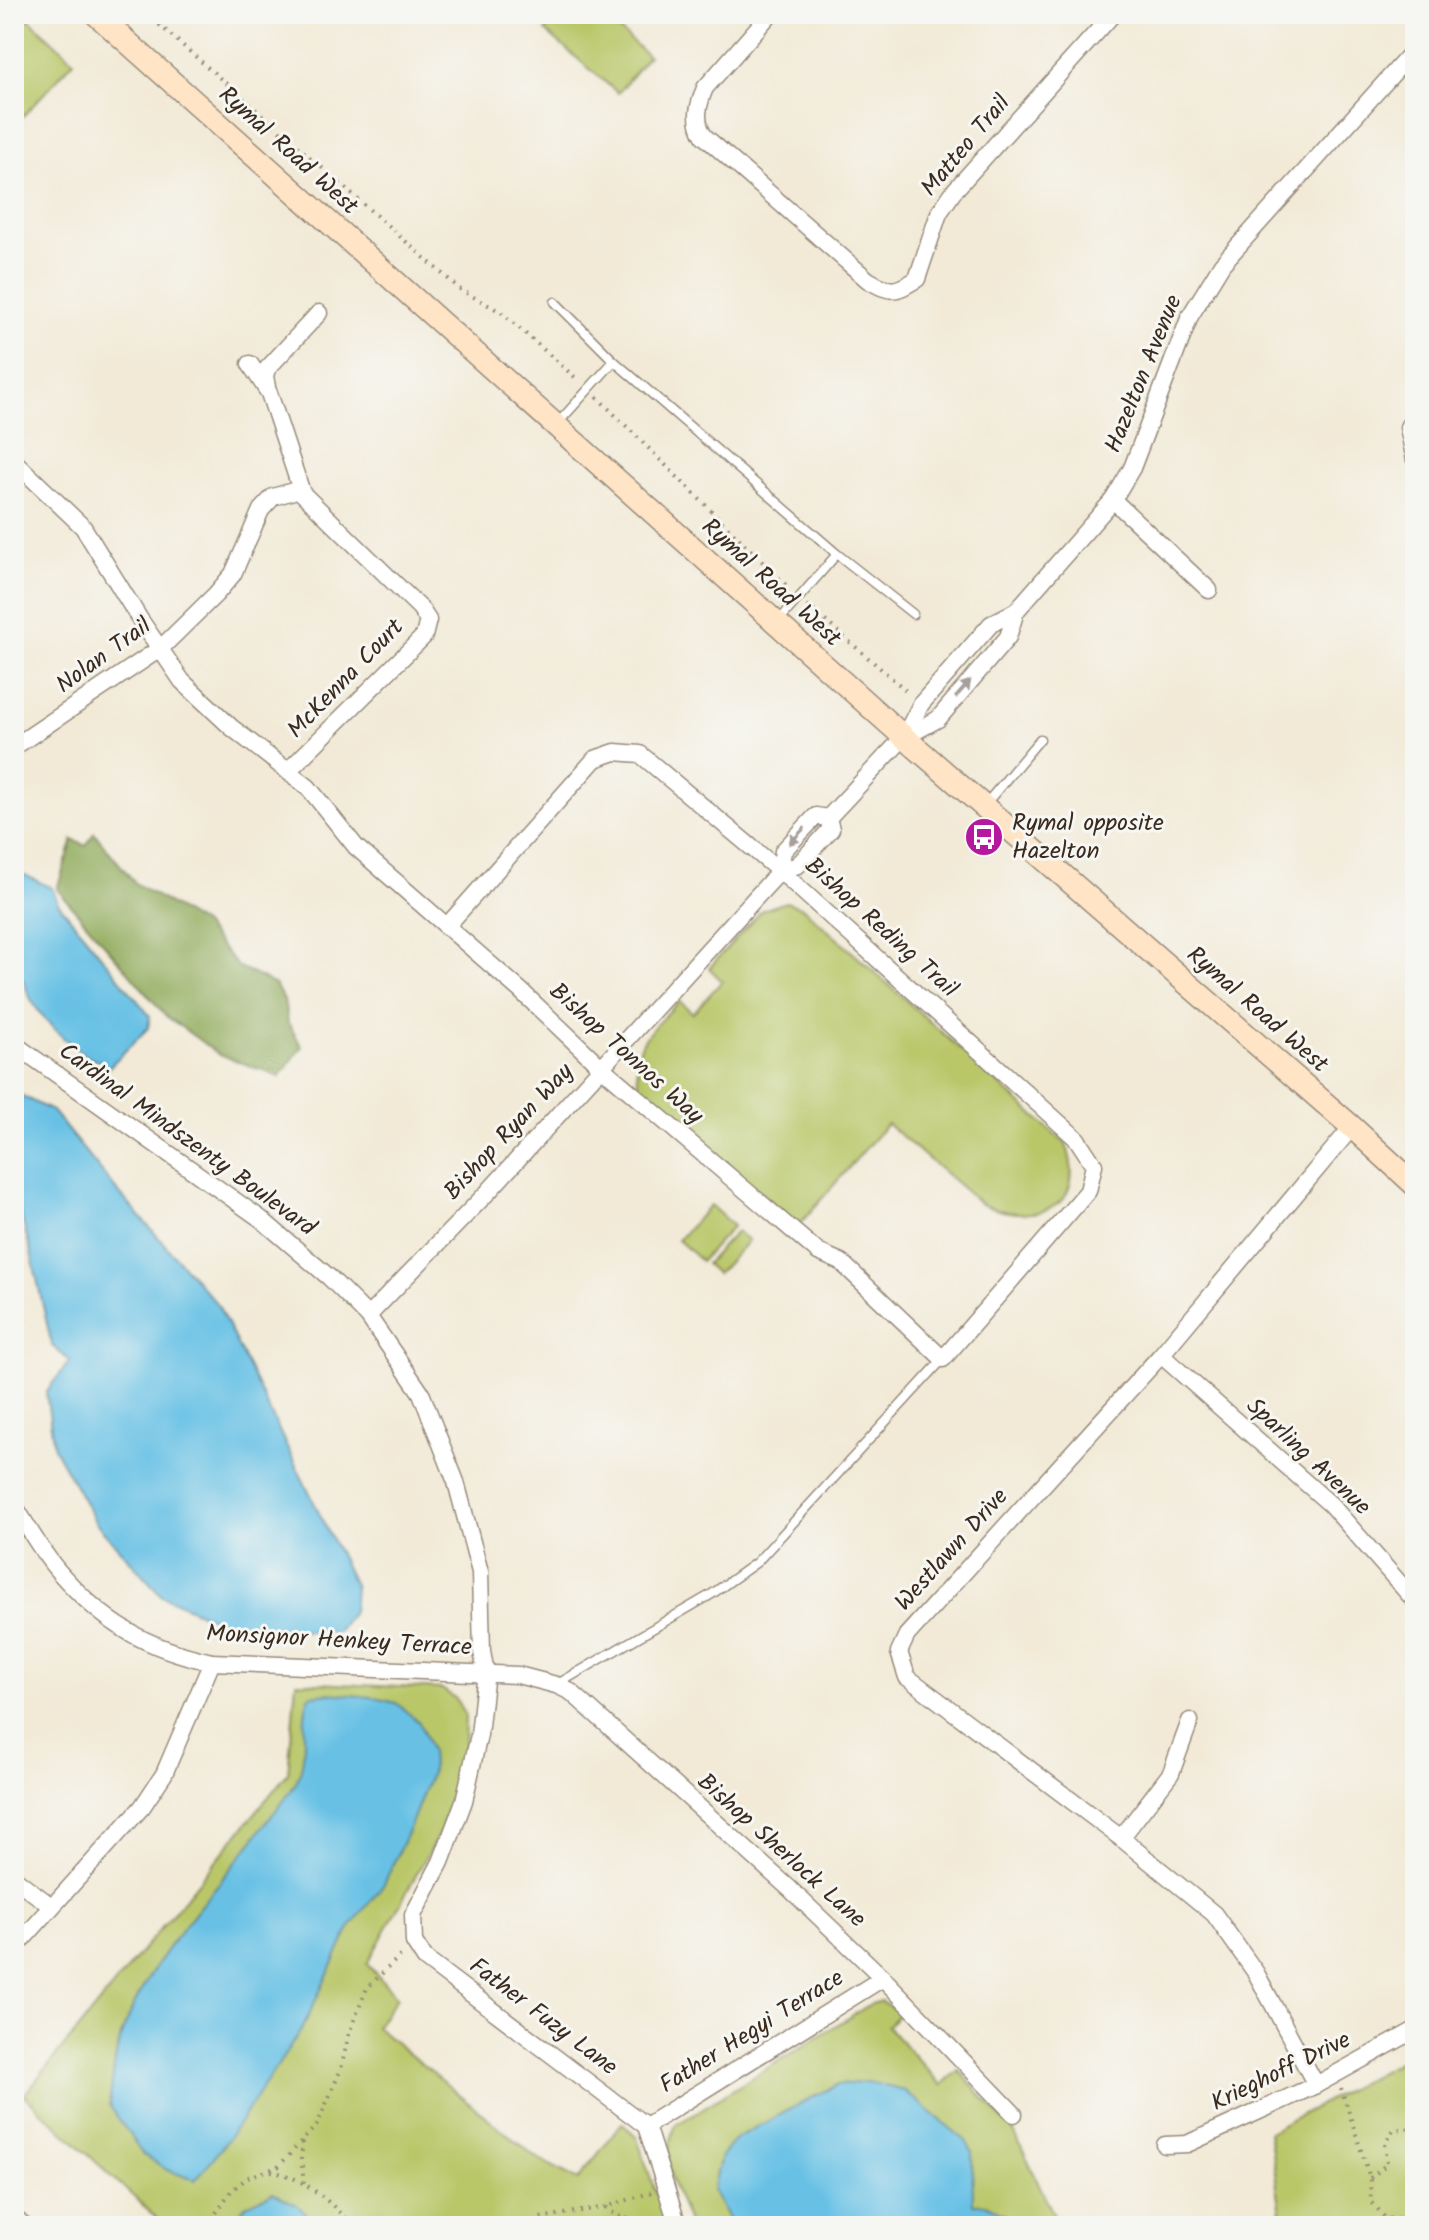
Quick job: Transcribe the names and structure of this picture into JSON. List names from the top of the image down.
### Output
{
  "streets": {
    "main road": ["Rymal Road West"],
    "street": [
      "Matteo Trail",
      "Hazelton Avenue",
      "Nolan Trail",
      "McKenna Court",
      "Bishop Reding Trail",
      "Bishop Tonnos Way",
      "Bishop Ryan Way",
      "Cardinal Mindszenty Boulevard",
      "Sparling Avenue",
      "Westlawn Drive",
      "Monsignor Henkey Terrace",
      "Bishop Sherlock Lane",
      "Father Fuzy Lane",
      "Father Hegyi Terrace",
      "Krieghoff Drive"
    ]
  },
  "crossings": [
    ["Rymal Road West", "Hazelton Avenue"],
    ["Rymal Road West", "Bishop Ryan Way"],
    ["Rymal Road West", "Westlawn Drive"],
    ["Hazelton Avenue", "Bishop Ryan Way"],
    ["Nolan Trail", "McKenna Court"],
    ["McKenna Court", "Bishop Tonnos Way"],
    ["Bishop Reding Trail", "Bishop Tonnos Way"],
    ["Bishop Reding Trail", "Bishop Ryan Way"],
    ["Bishop Tonnos Way", "Bishop Ryan Way"],
    ["Bishop Ryan Way", "Cardinal Mindszenty Boulevard"],
    ["Cardinal Mindszenty Boulevard", "Monsignor Henkey Terrace"],
    ["Cardinal Mindszenty Boulevard", "Bishop Sherlock Lane"],
    ["Cardinal Mindszenty Boulevard", "Father Fuzy Lane"],
    ["Sparling Avenue", "Westlawn Drive"],
    ["Westlawn Drive", "Krieghoff Drive"],
    ["Monsignor Henkey Terrace", "Bishop Sherlock Lane"],
    ["Bishop Sherlock Lane", "Father Hegyi Terrace"],
    ["Father Fuzy Lane", "Father Hegyi Terrace"]
  ],
  "places": {
    "bus stop": ["Rymal opposite Hazelton"]
  }
}
